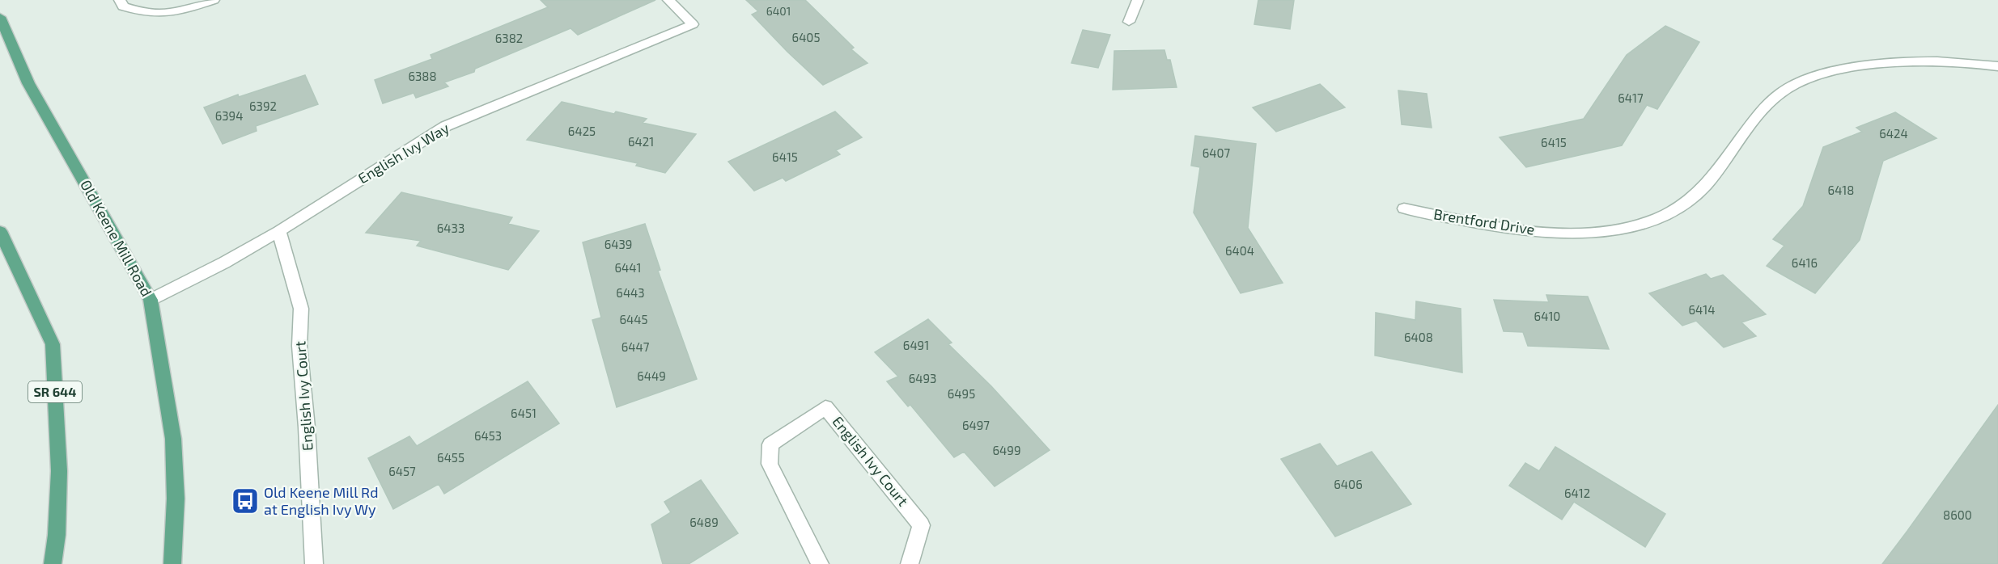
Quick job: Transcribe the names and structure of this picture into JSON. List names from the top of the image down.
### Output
{
  "streets": {
    "main road": ["Old Keene Mill Road", "SR 644"],
    "street": ["English Ivy Way", "Brentford Drive", "English Ivy Court"]
  },
  "crossings": [
    ["English Ivy Way", "Old Keene Mill Road"],
    ["English Ivy Way", "English Ivy Court"]
  ],
  "places": {
    "bus stop": ["Old Keene Mill Rd at English Ivy Wy"]
  },
  "house_numbers": [
    "6401",
    "6405",
    "6382",
    "6388",
    "6417",
    "6392",
    "6394",
    "6425",
    "6424",
    "6421",
    "6415",
    "6407",
    "6415",
    "6418",
    "6433",
    "6439",
    "6404",
    "6416",
    "6441",
    "6443",
    "6414",
    "6410",
    "6445",
    "6408",
    "6491",
    "6447",
    "6449",
    "6493",
    "6495",
    "6451",
    "6497",
    "6453",
    "6499",
    "6455",
    "6457",
    "6406",
    "6412",
    "8600",
    "6489"
  ]
}
